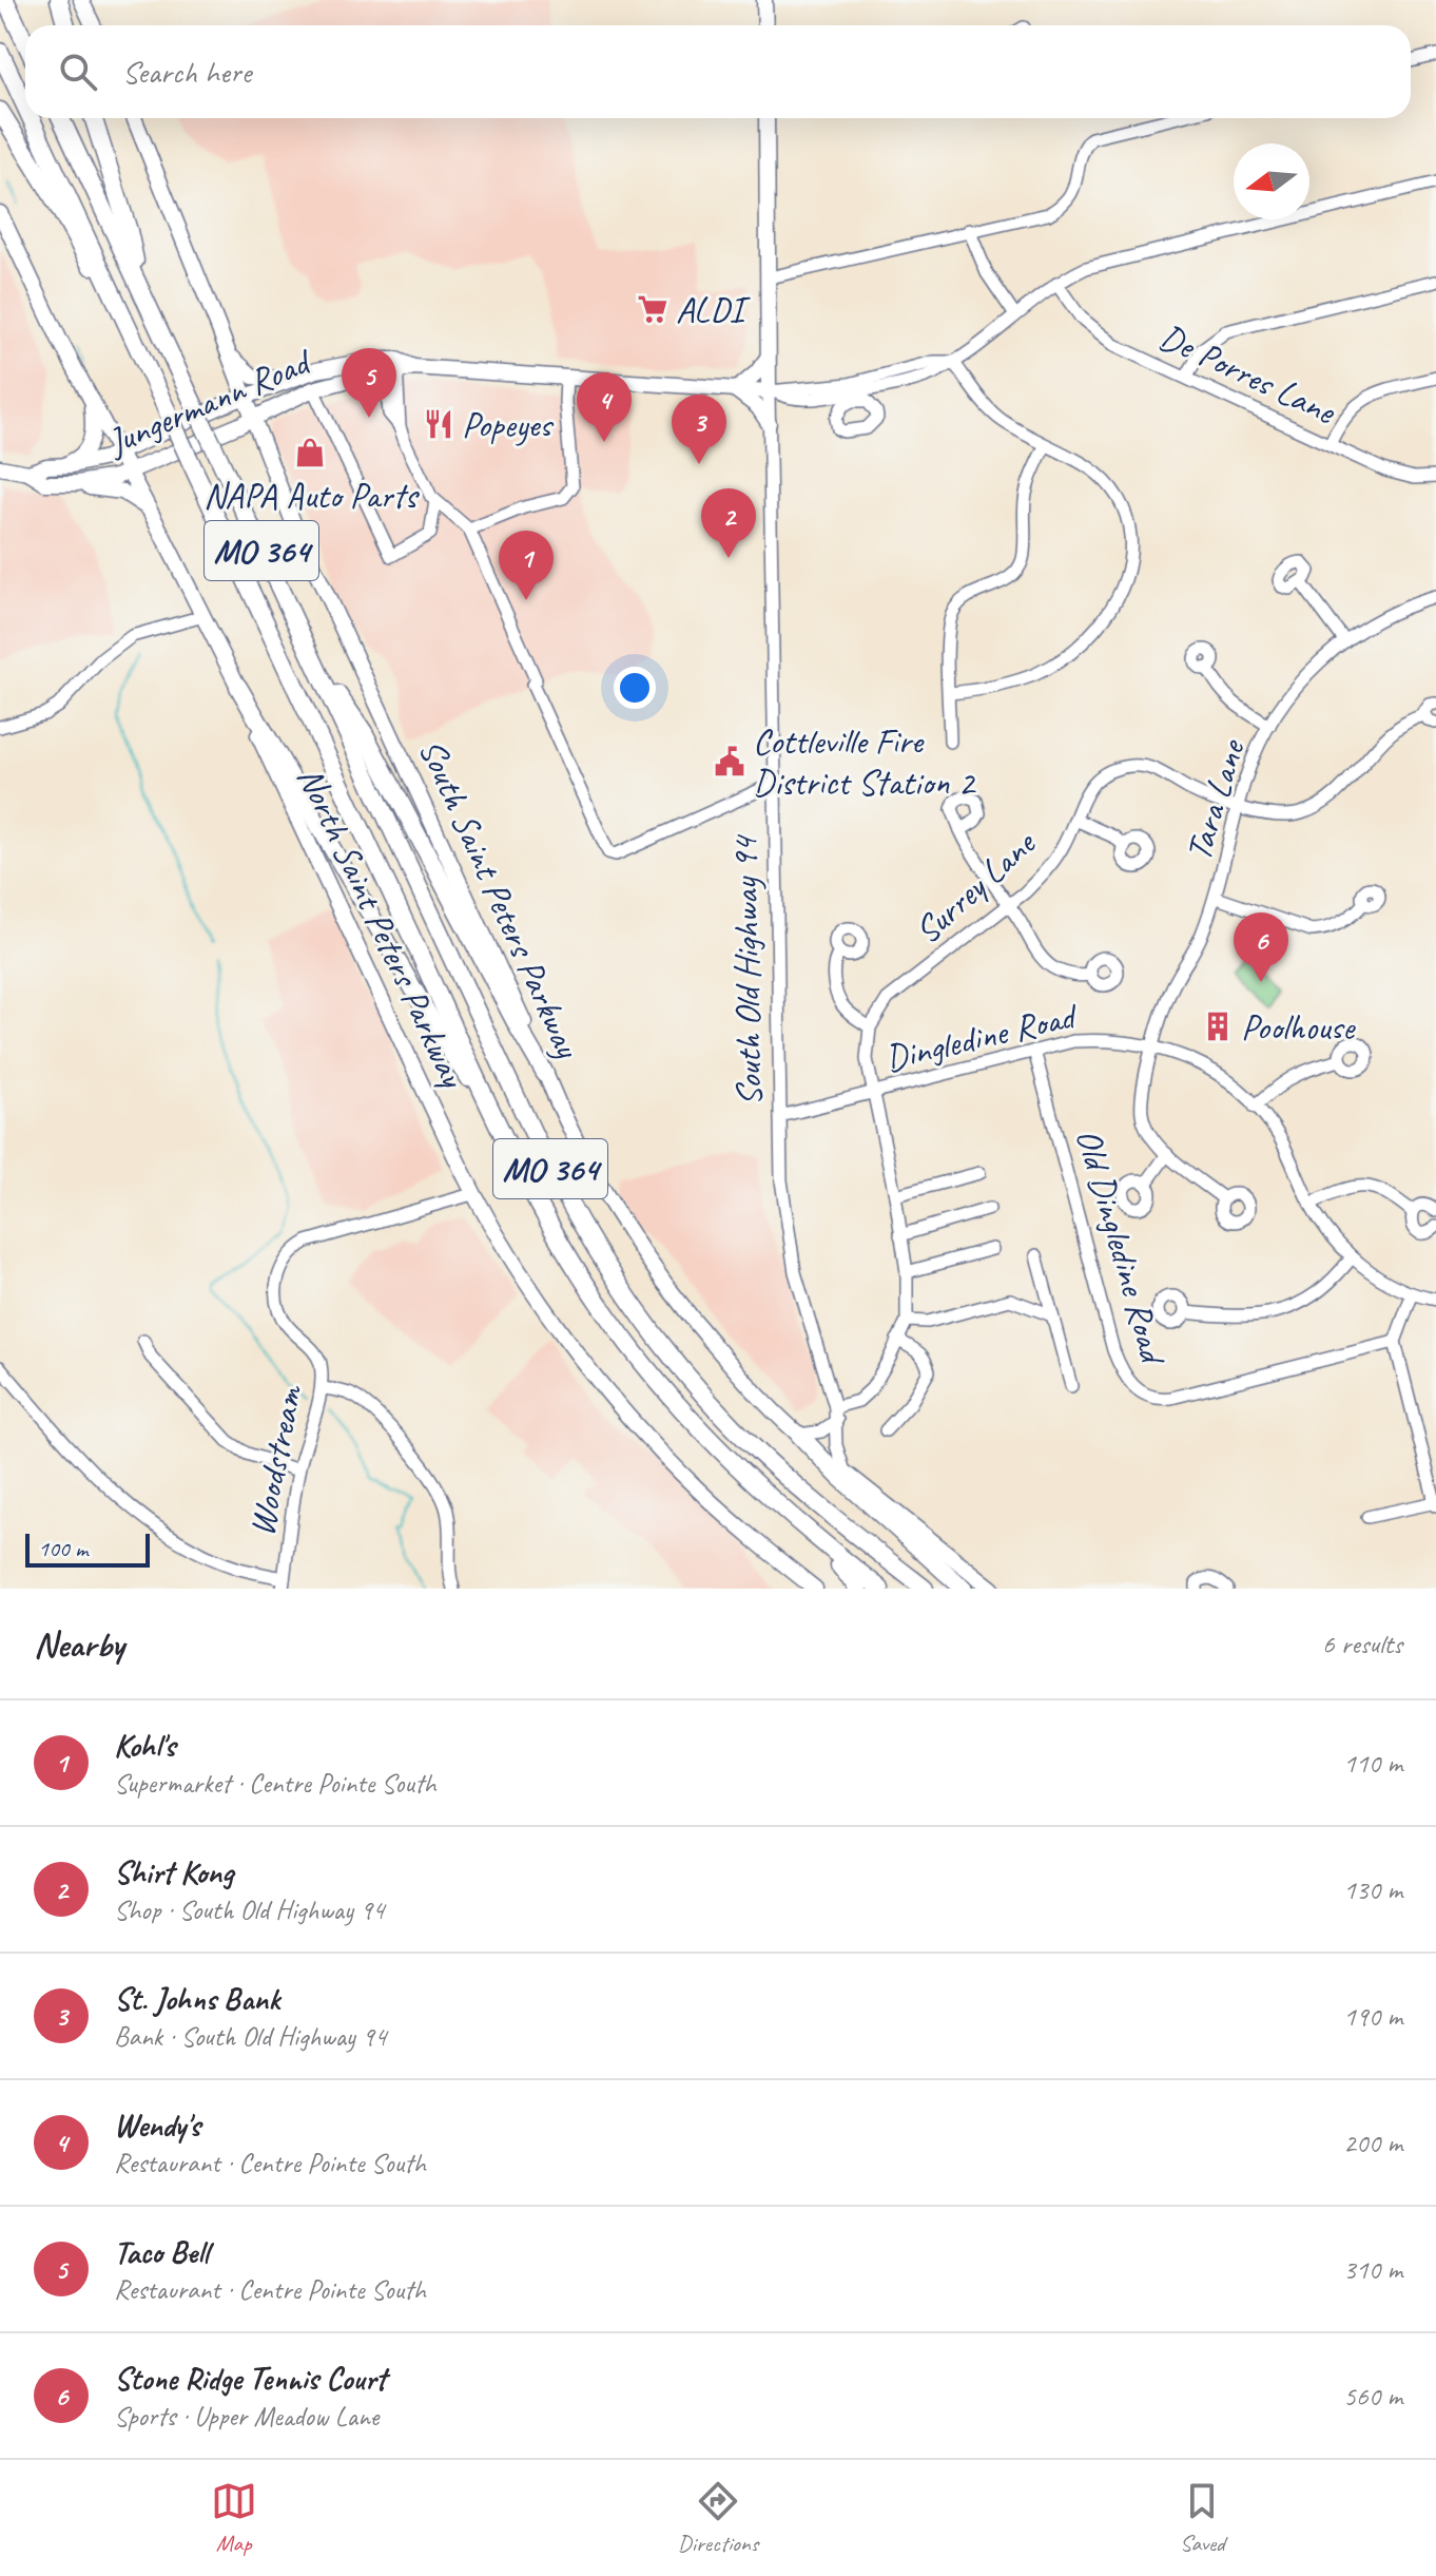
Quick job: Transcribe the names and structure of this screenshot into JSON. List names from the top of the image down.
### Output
{
  "streets": {
    "highway": ["MO 364"],
    "main road": [
      "Jungermann Road",
      "South Saint Peters Parkway",
      "North Saint Peters Parkway",
      "South Old Highway 94"
    ],
    "street": [
      "De Porres Lane",
      "Tara Lane",
      "Surrey Lane",
      "Dingledine Road",
      "Old Dingledine Road",
      "Woodstream"
    ]
  },
  "crossings": [
    ["Jungermann Road", "South Saint Peters Parkway"],
    ["Jungermann Road", "North Saint Peters Parkway"],
    ["Jungermann Road", "South Old Highway 94"],
    ["Tara Lane", "Surrey Lane"],
    ["Tara Lane", "Dingledine Road"],
    ["South Saint Peters Parkway", "South Old Highway 94"],
    ["North Saint Peters Parkway", "Woodstream"],
    ["South Old Highway 94", "Dingledine Road"],
    ["Dingledine Road", "Old Dingledine Road"]
  ],
  "places": {
    "supermarket": ["ALDI"],
    "restaurant": ["Popeyes"],
    "shop": ["NAPA Auto Parts"],
    "public building": ["Cottleville Fire District Station 2"],
    "building": ["Poolhouse"]
  },
  "scale_bar": "100 m",
  "north": "left",
  "page": {
    "search": "Search here",
    "pins": [
      "5",
      "4",
      "3",
      "2",
      "1",
      "6"
    ],
    "scale": "100 m",
    "heading": ["Nearby", "6 results"],
    "list": [
      {
        "mark": "1",
        "name": "Kohl's",
        "note": "Supermarket · Centre Pointe South",
        "value": "110 m"
      },
      {
        "mark": "2",
        "name": "Shirt Kong",
        "note": "Shop · South Old Highway 94",
        "value": "130 m"
      },
      {
        "mark": "3",
        "name": "St. Johns Bank",
        "note": "Bank · South Old Highway 94",
        "value": "190 m"
      },
      {
        "mark": "4",
        "name": "Wendy's",
        "note": "Restaurant · Centre Pointe South",
        "value": "200 m"
      },
      {
        "mark": "5",
        "name": "Taco Bell",
        "note": "Restaurant · Centre Pointe South",
        "value": "310 m"
      },
      {
        "mark": "6",
        "name": "Stone Ridge Tennis Court",
        "note": "Sports · Upper Meadow Lane",
        "value": "560 m"
      }
    ],
    "nav": ["Map", "Directions", "Saved"]
  }
}
